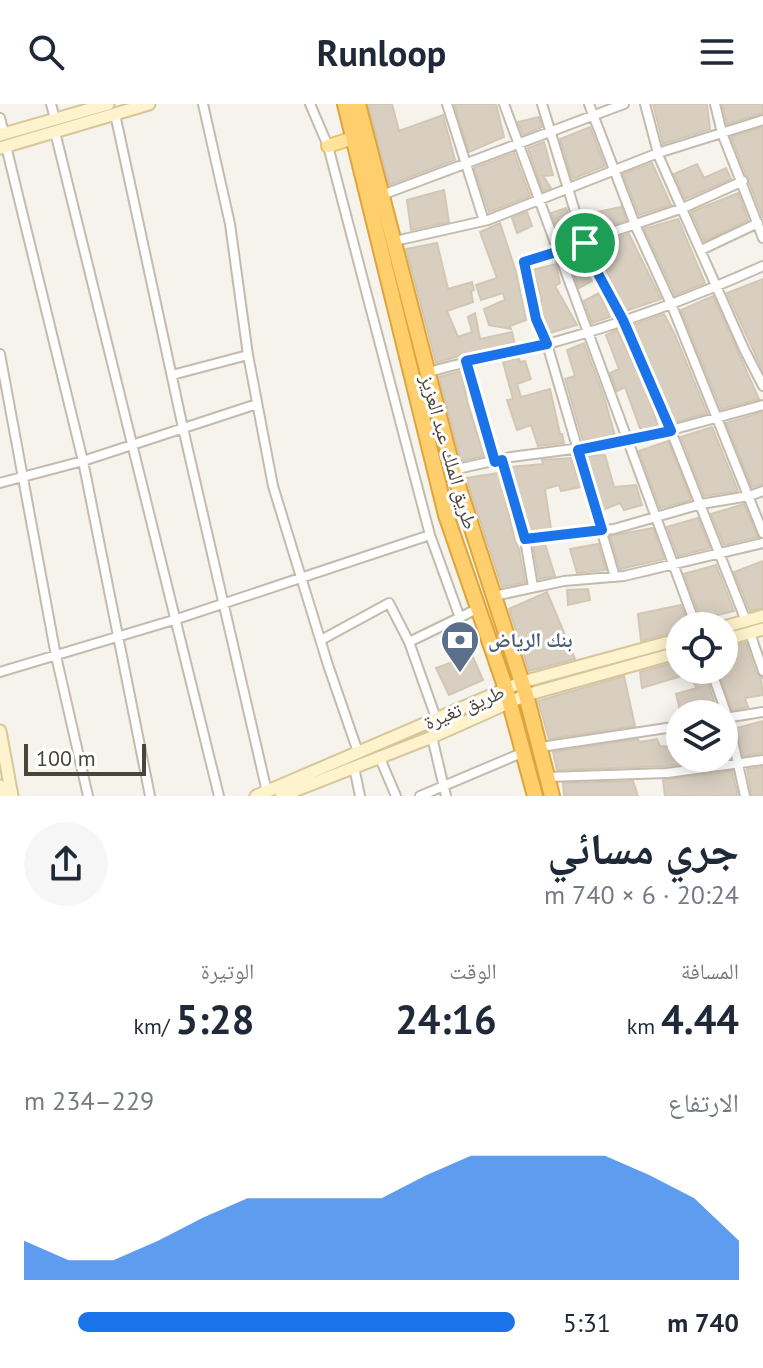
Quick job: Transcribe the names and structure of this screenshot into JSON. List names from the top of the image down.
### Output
{
  "streets": {
    "highway": ["طريق الملك عبد العزيز"],
    "main road": ["طريق تغيرة"]
  },
  "crossings": [
    ["طريق الملك عبد العزيز", "طريق تغيرة"]
  ],
  "places": {
    "bank": ["بنك الرياض"]
  },
  "scale_bar": "100 m",
  "page": {
    "header": "Runloop",
    "scale": "100 m",
    "heading": ["جري مسائي", "20:24 · 6 × 740 m"],
    "stats": [
      ["المسافة", "4.44 km"],
      ["الوقت", "24:16"],
      ["الوتيرة", "5:28 /km"]
    ],
    "chart": ["الارتفاع", "229–234 m"],
    "list": [
      {
        "name": "740 m",
        "note": "5:31"
      }
    ]
  }
}
